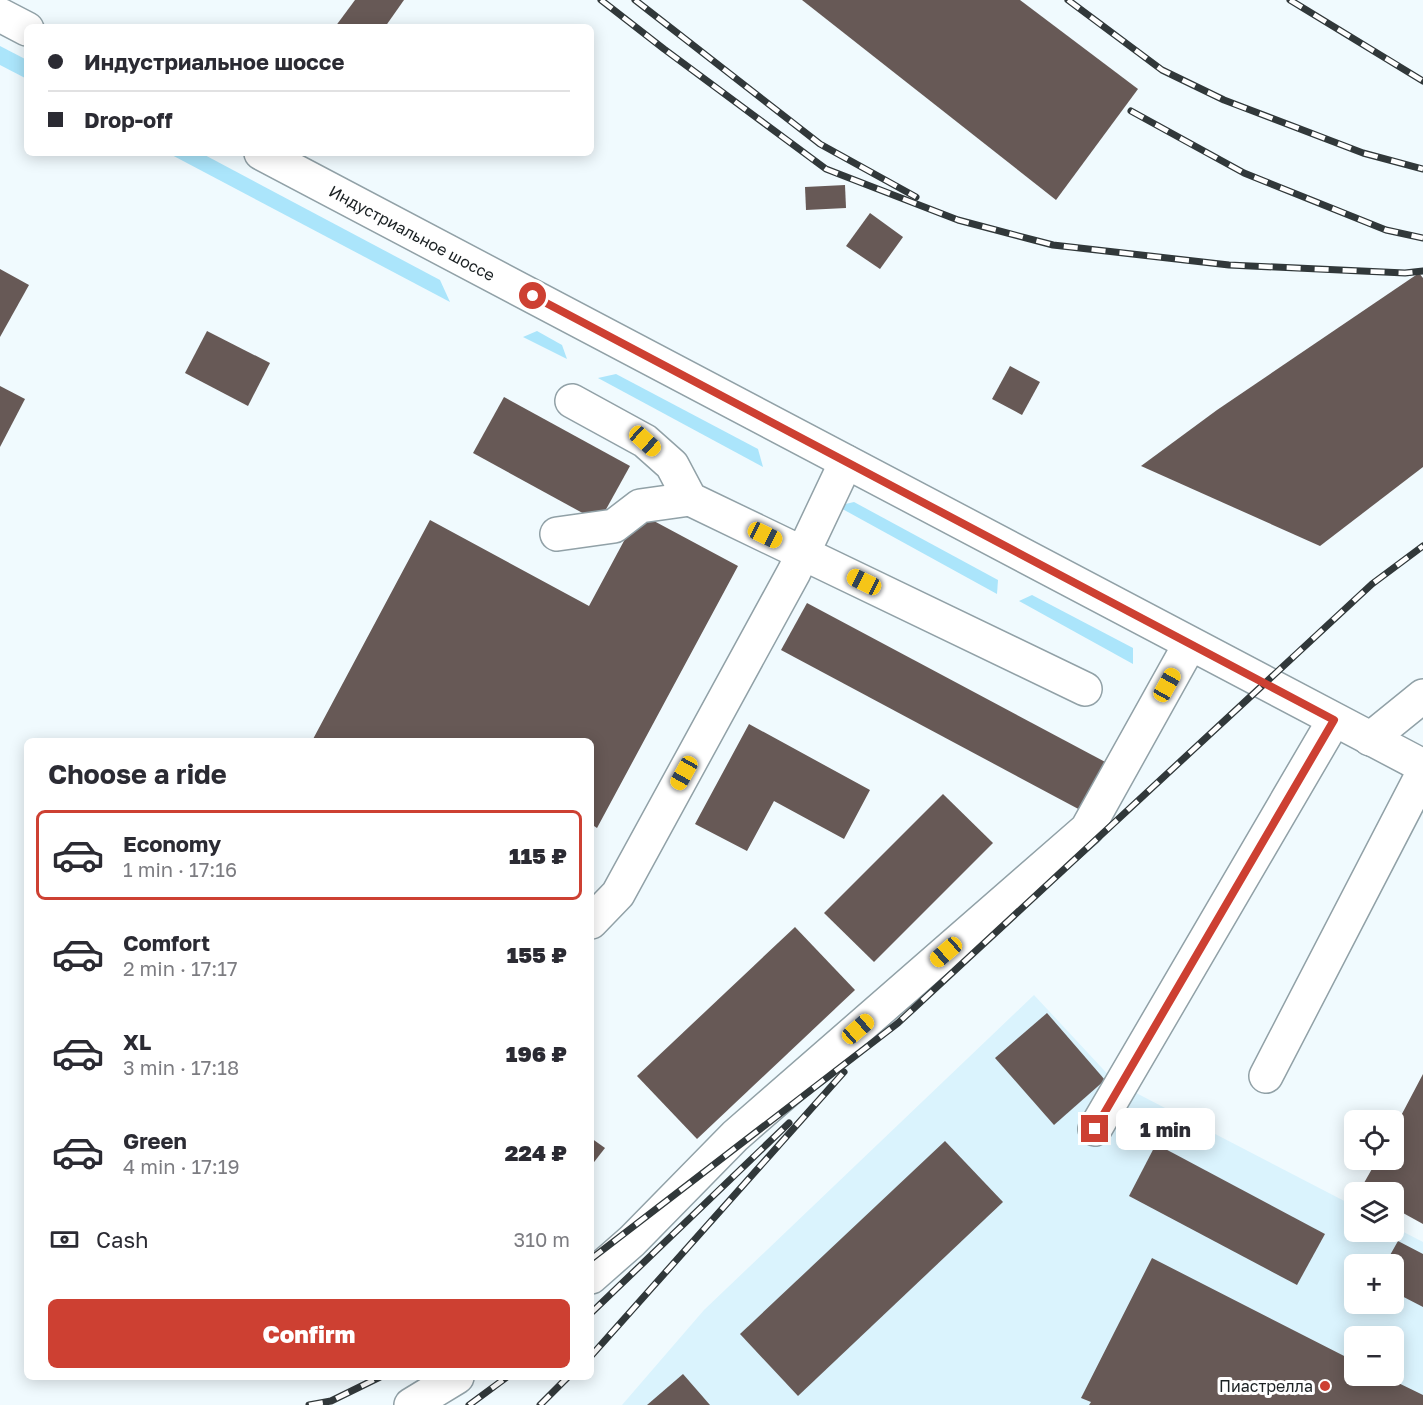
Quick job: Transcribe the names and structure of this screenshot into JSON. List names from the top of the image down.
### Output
{
  "streets": {
    "street": ["Индустриальное шоссе"]
  },
  "places": ["Пиастрелла"],
  "page": {
    "banner": ["Индустриальное шоссе", "Drop-off"],
    "heading": "Choose a ride",
    "list": [
      {
        "name": "Economy",
        "note": "1 min · 17:16",
        "value": "115 ₽"
      },
      {
        "name": "Comfort",
        "note": "2 min · 17:17",
        "value": "155 ₽"
      },
      {
        "name": "XL",
        "note": "3 min · 17:18",
        "value": "196 ₽"
      },
      {
        "name": "Green",
        "note": "4 min · 17:19",
        "value": "224 ₽"
      }
    ],
    "bubble": "1 min",
    "map_buttons": ["+", "−"],
    "pay": ["Cash", "310 m"],
    "buttons": "Confirm"
  }
}
